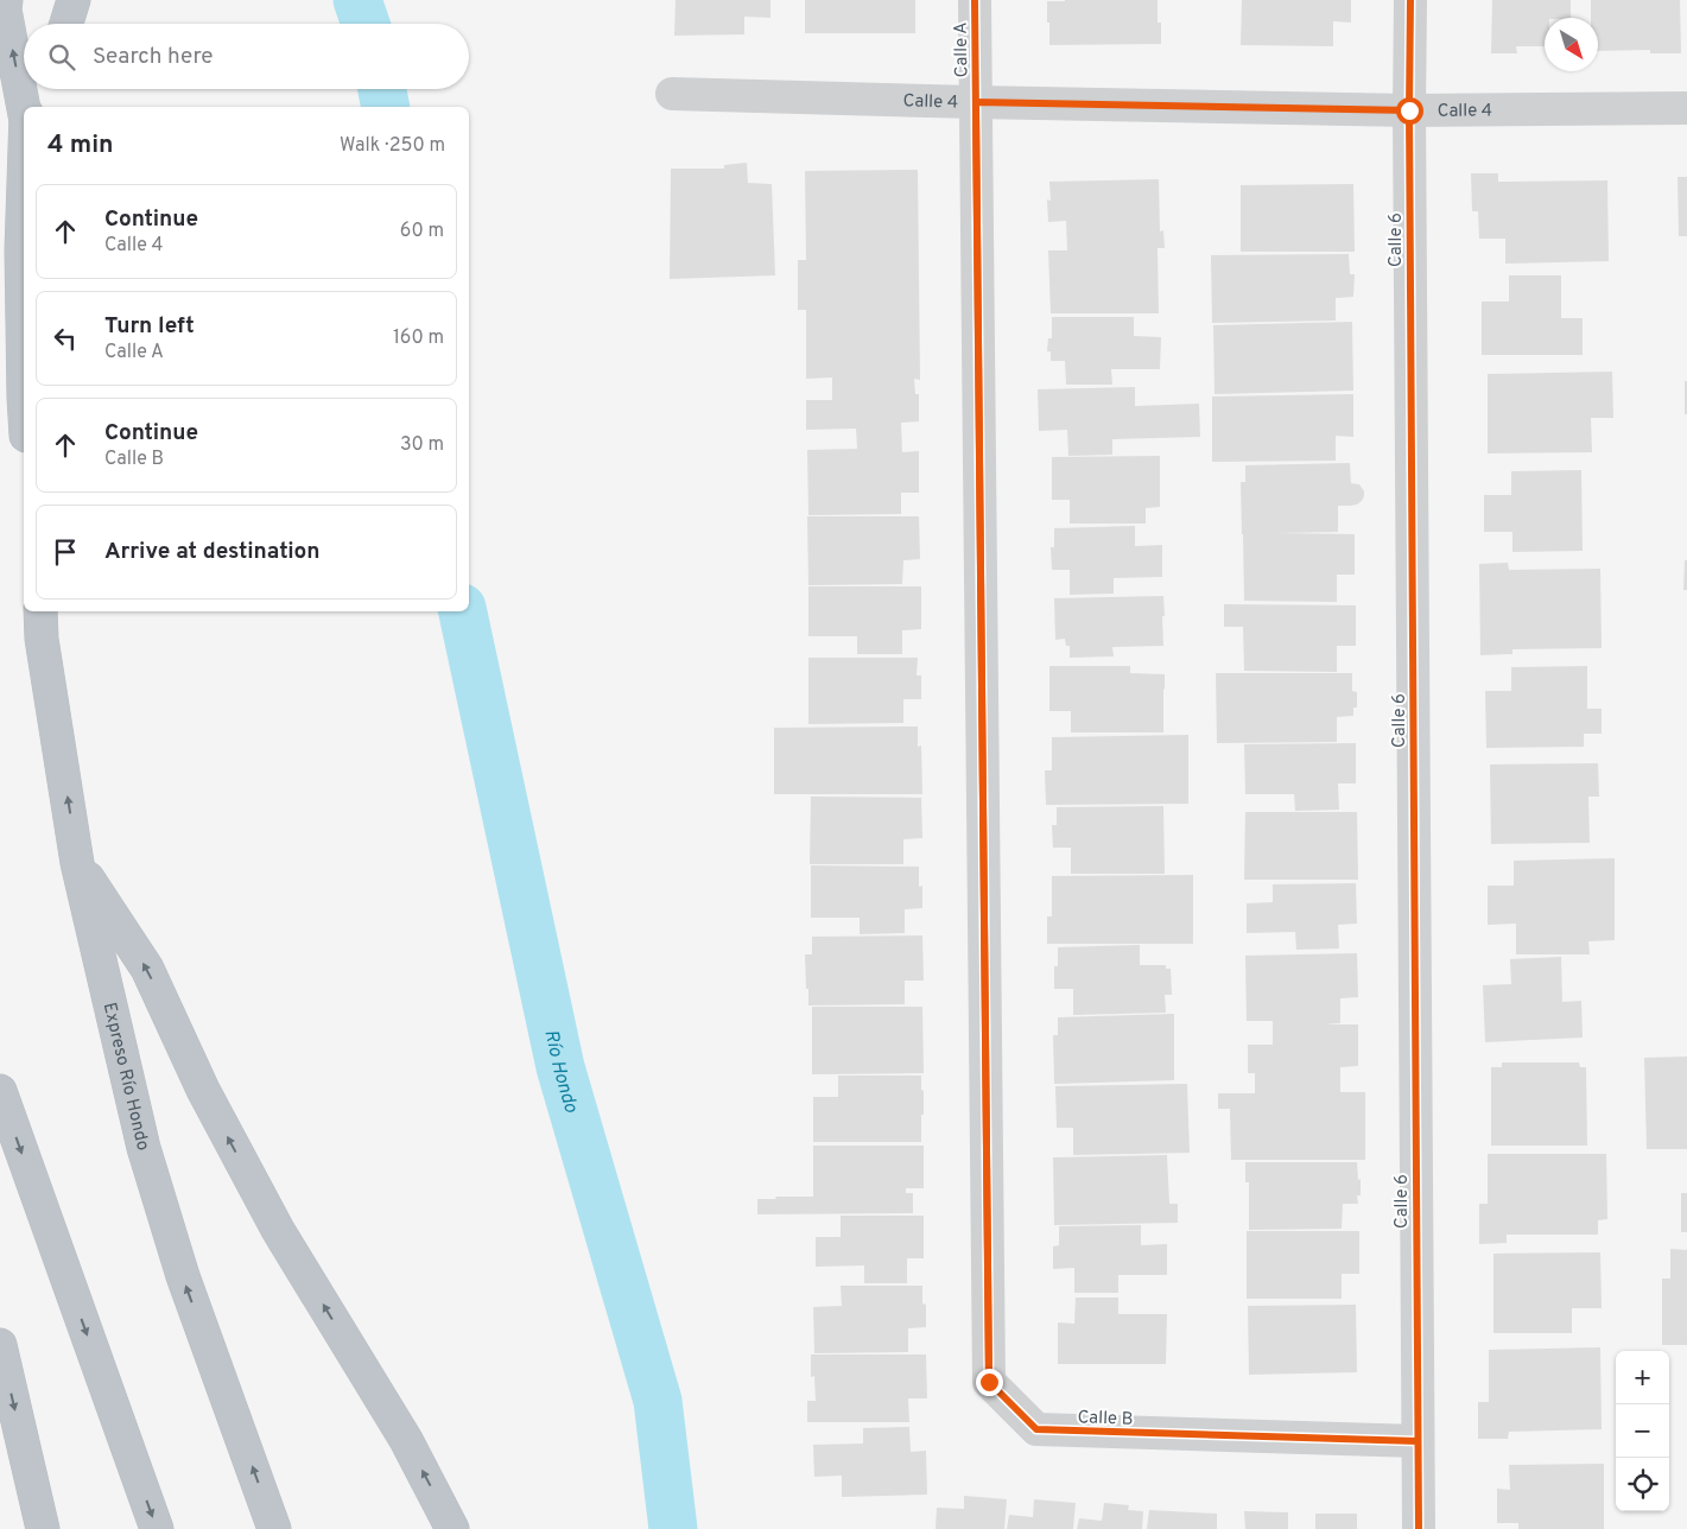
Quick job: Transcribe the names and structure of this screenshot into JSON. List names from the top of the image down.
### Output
{
  "streets": {
    "highway": ["Expreso Río Hondo"],
    "street": [
      "Calle A",
      "Calle 4",
      "Calle 6",
      "Calle B"
    ]
  },
  "crossings": [
    ["Calle A", "Calle 4"],
    ["Calle A", "Calle B"],
    ["Calle 4", "Calle 6"],
    ["Calle 6", "Calle B"]
  ],
  "water": ["Río Hondo"],
  "north": "bottom right",
  "page": {
    "search": "Search here",
    "heading": ["4 min", "Walk · 250 m"],
    "list": [
      ["Continue", "Calle 4", "60 m"],
      ["Turn left", "Calle A", "160 m"],
      ["Continue", "Calle B", "30 m"],
      "Arrive at destination"
    ],
    "map_buttons": ["+", "−"]
  }
}
